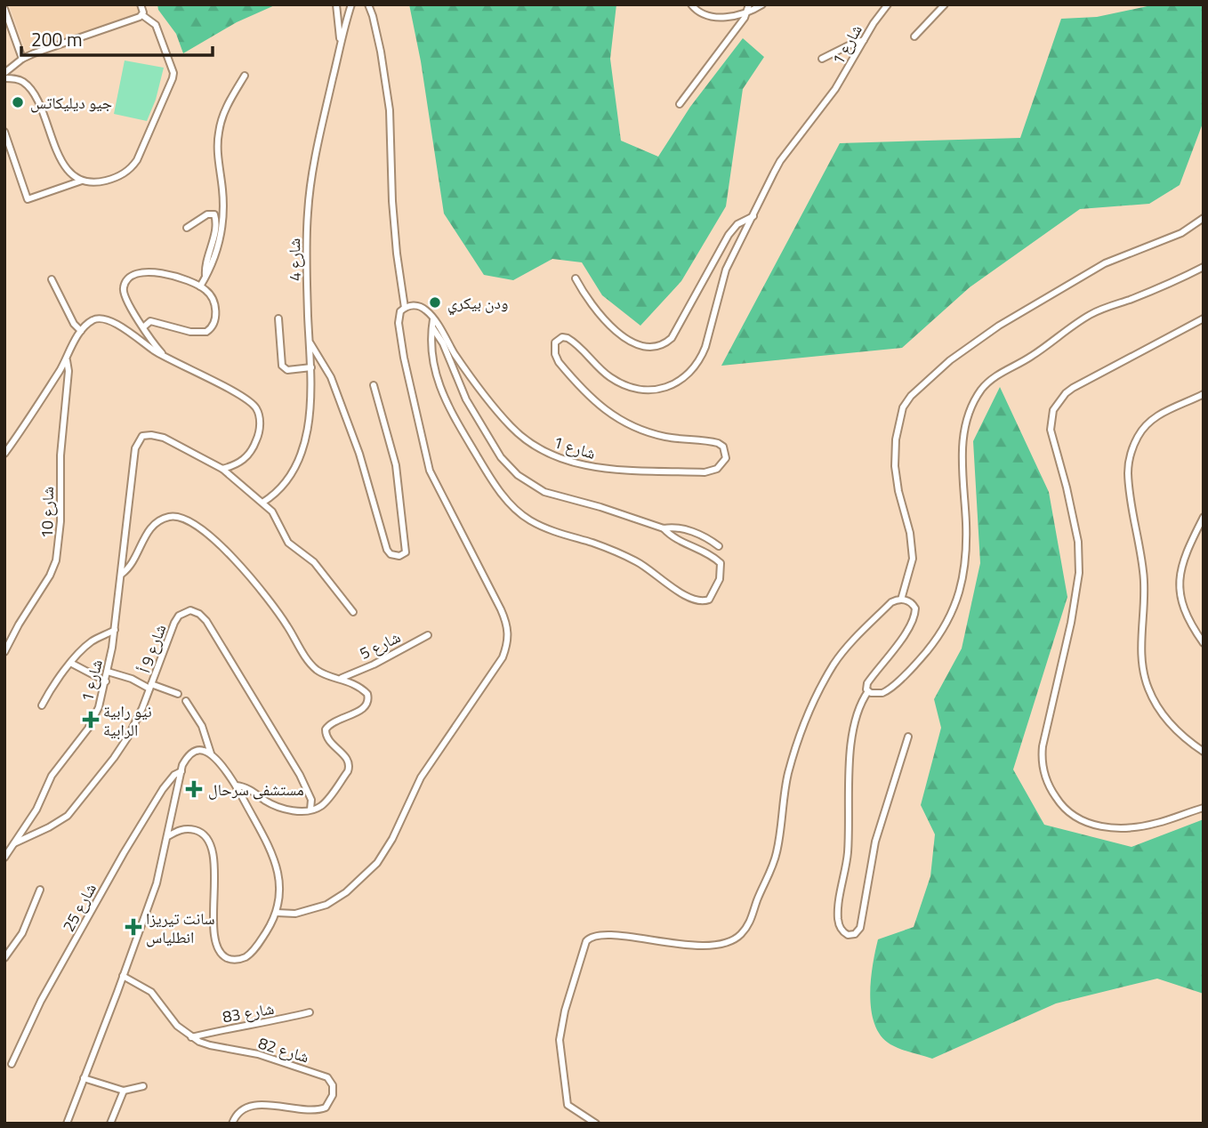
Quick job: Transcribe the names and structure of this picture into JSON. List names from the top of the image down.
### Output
{
  "streets": {
    "street": [
      "شارع 1",
      "شارع 4",
      "شارع 10",
      "شارع 5",
      "شارع 9 أ",
      "شارع 25",
      "شارع 83",
      "شارع 82"
    ]
  },
  "crossings": [
    ["شارع 1", "شارع 5"],
    ["شارع 1", "شارع 9 أ"],
    ["شارع 83", "شارع 82"]
  ],
  "places": {
    "other": ["جيو ديليكاتس", "ودن بيكري"],
    "health": ["نيو رابية الرابية", "مستشفى سرحال", "سانت تيريزا انطلياس"]
  },
  "scale_bar": "200 m"
}
